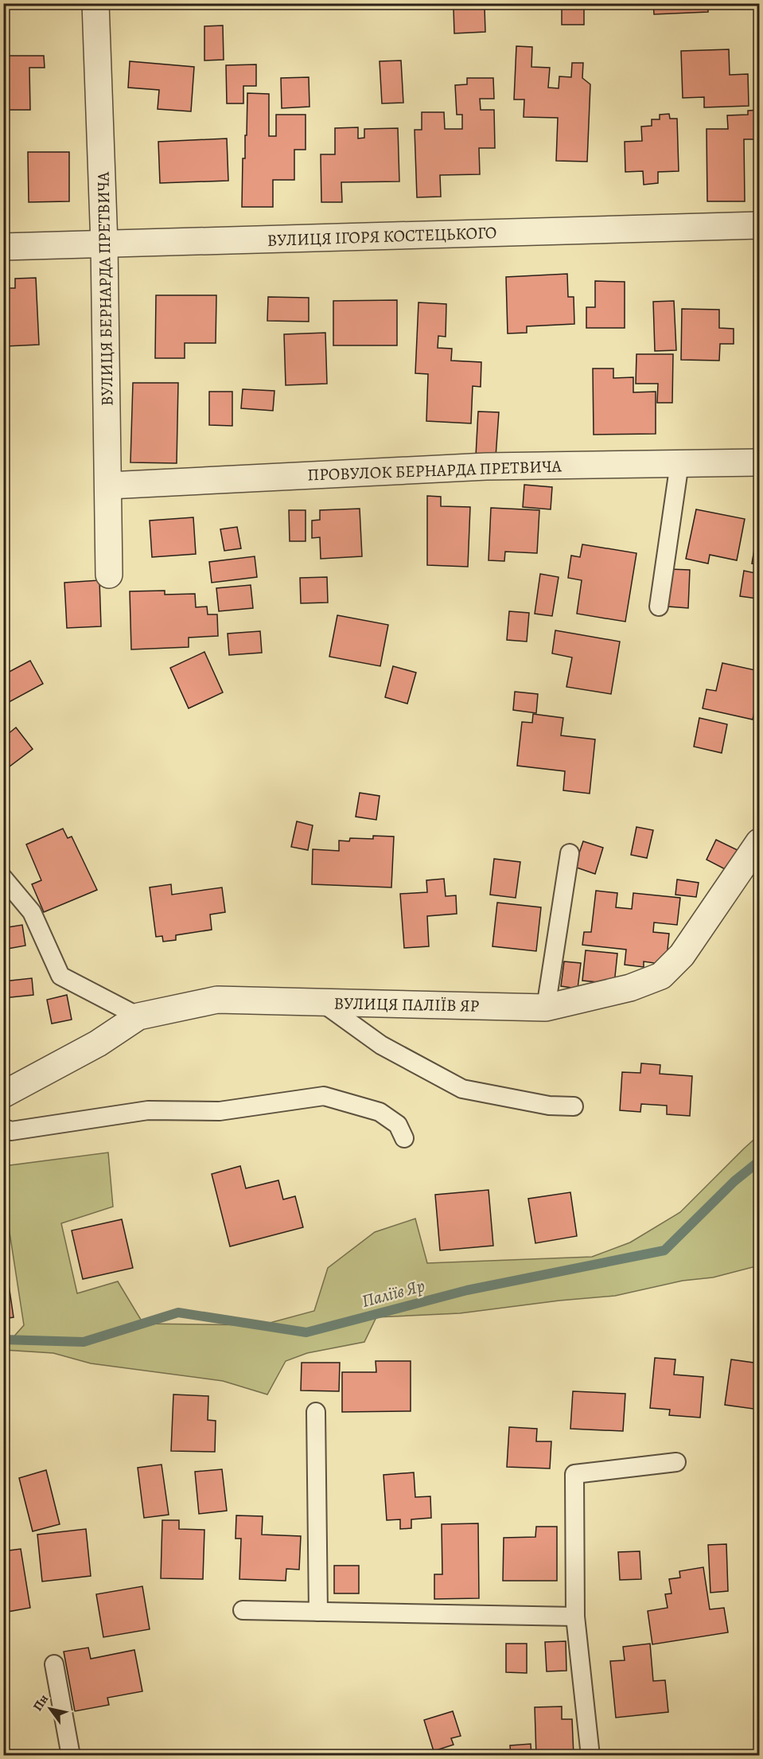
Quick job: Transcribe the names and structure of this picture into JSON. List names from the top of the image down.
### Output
{
  "streets": {
    "street": [
      "ВУЛИЦЯ ІГОРЯ КОСТЕЦЬКОГО",
      "ВУЛИЦЯ БЕРНАРДА ПРЕТВИЧА",
      "ПРОВУЛОК БЕРНАРДА ПРЕТВИЧА",
      "ВУЛИЦЯ ПАЛІЇВ ЯР"
    ]
  },
  "crossings": [
    ["ВУЛИЦЯ ІГОРЯ КОСТЕЦЬКОГО", "ВУЛИЦЯ БЕРНАРДА ПРЕТВИЧА"],
    ["ВУЛИЦЯ БЕРНАРДА ПРЕТВИЧА", "ПРОВУЛОК БЕРНАРДА ПРЕТВИЧА"]
  ],
  "water": ["Паліїв Яр"],
  "north": "top left"
}
